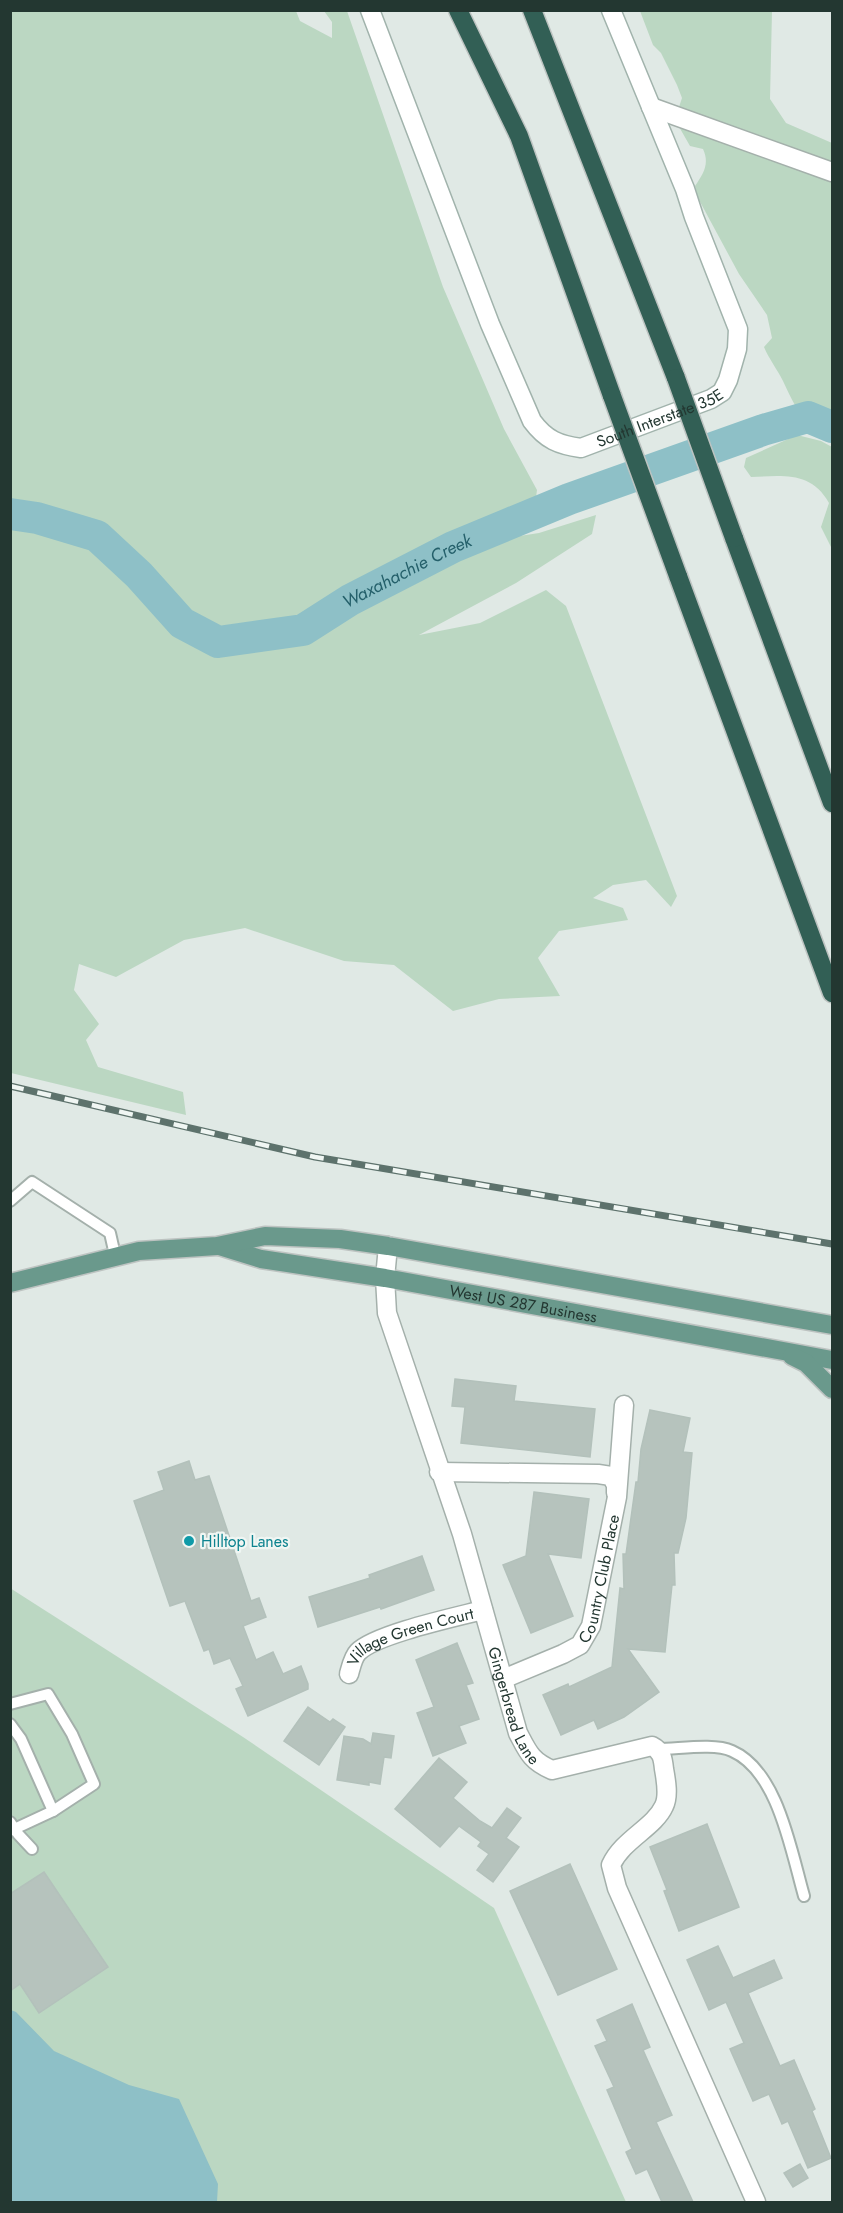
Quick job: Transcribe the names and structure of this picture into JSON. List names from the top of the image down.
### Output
{
  "streets": {
    "main road": ["West US 287 Business"],
    "street": [
      "South Interstate 35E",
      "Country Club Place",
      "Village Green Court",
      "Gingerbread Lane"
    ]
  },
  "crossings": [
    ["West US 287 Business", "Gingerbread Lane"],
    ["Country Club Place", "Gingerbread Lane"],
    ["Village Green Court", "Gingerbread Lane"]
  ],
  "water": ["Waxahachie Creek"],
  "places": ["Hilltop Lanes"]
}
